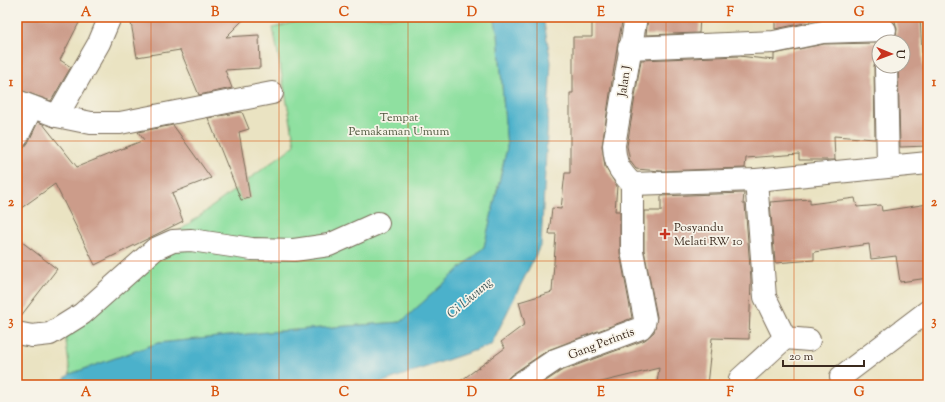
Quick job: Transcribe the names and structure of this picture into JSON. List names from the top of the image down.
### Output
{
  "streets": {
    "street": ["Jalan J", "Gang Perintis"]
  },
  "crossings": [
    ["Jalan J", "Gang Perintis"]
  ],
  "water": ["Ci Liwung"],
  "parks": ["Tempat Pemakaman Umum"],
  "places": {
    "health": ["Posyandu Melati RW 10"]
  },
  "scale_bar": "20 m",
  "north": "right",
  "grid": {
    "columns": [
      "A",
      "B",
      "C",
      "D",
      "E",
      "F",
      "G"
    ],
    "rows": ["1", "2", "3"]
  }
}
